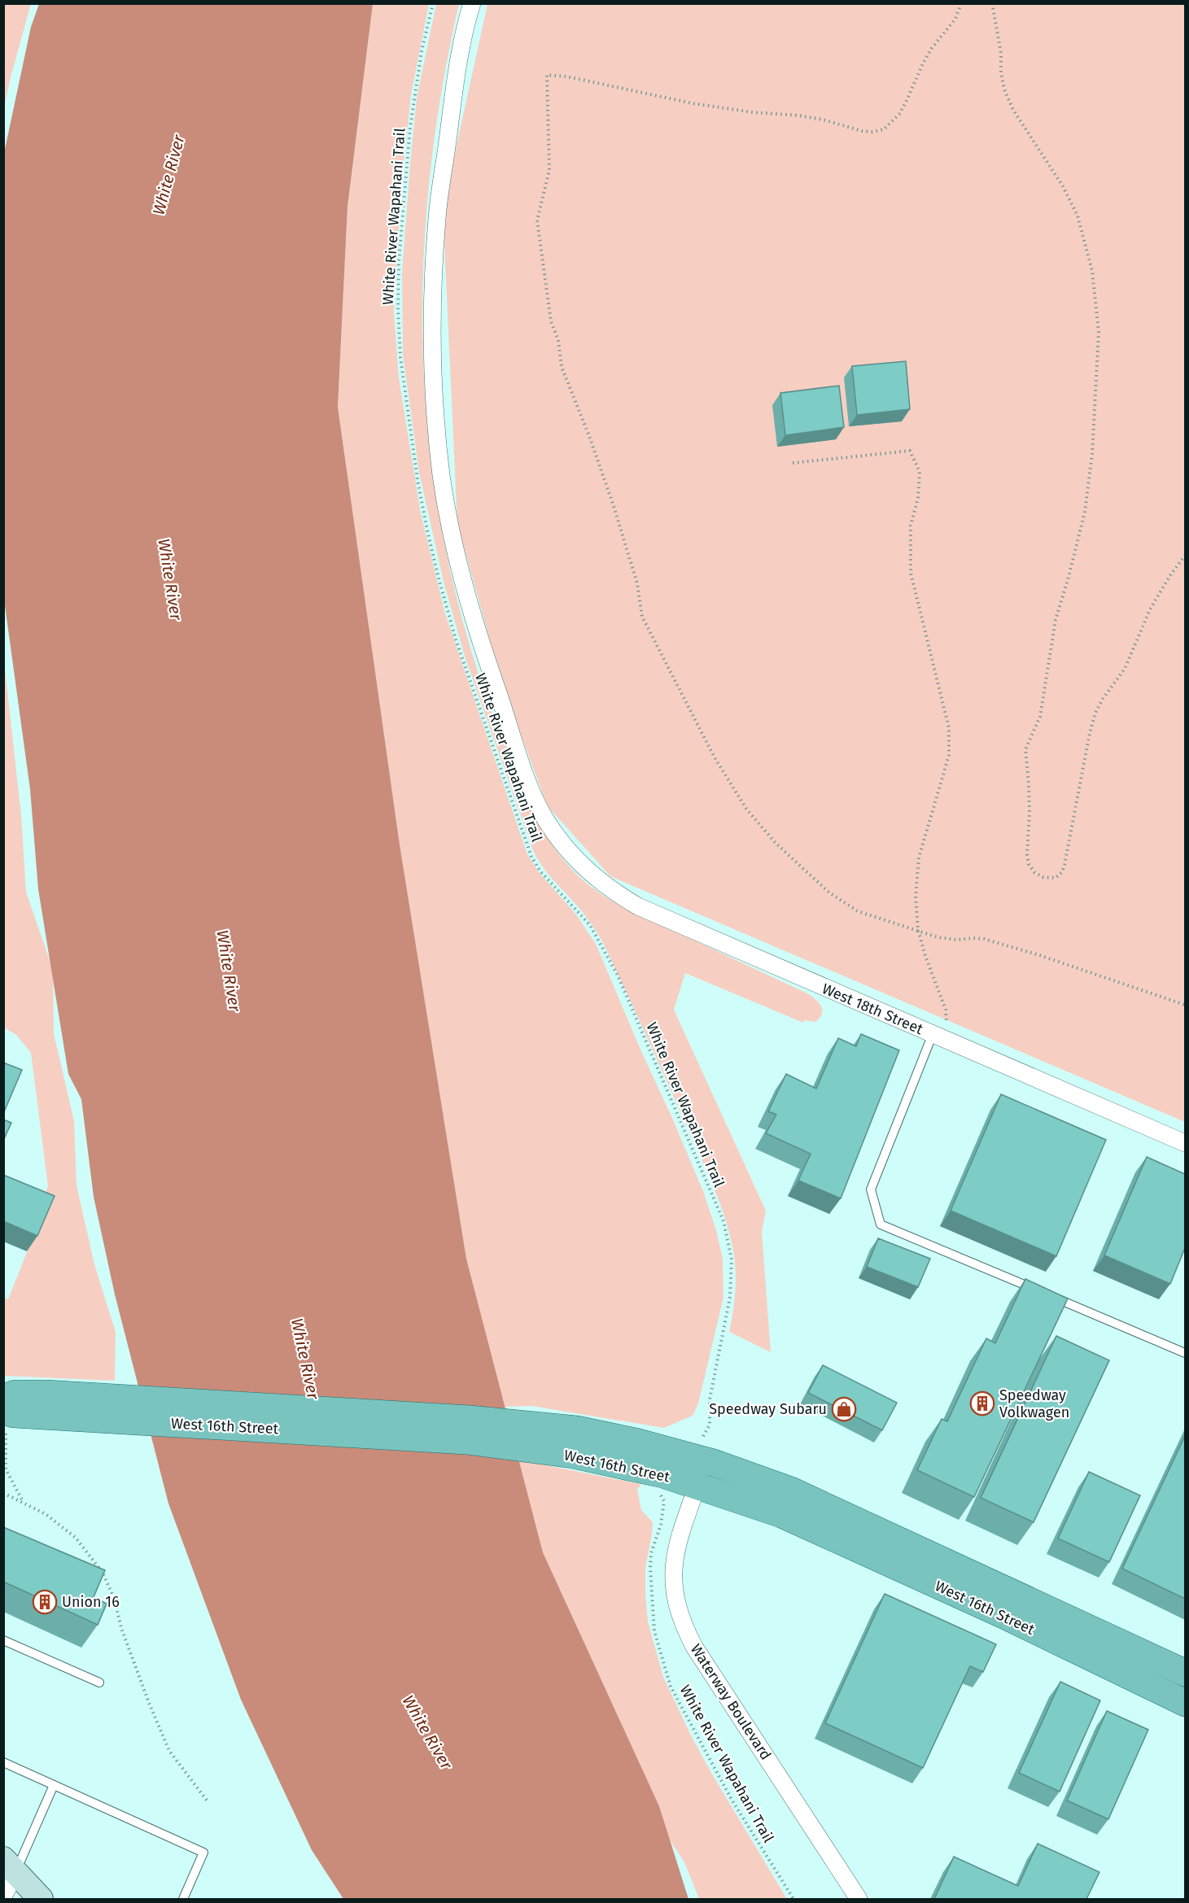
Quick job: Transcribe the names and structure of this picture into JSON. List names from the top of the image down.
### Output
{
  "streets": {
    "main road": ["West 16th Street"],
    "street": ["West 18th Street", "Waterway Boulevard"],
    "path": ["White River Wapahani Trail"]
  },
  "crossings": [
    ["West 16th Street", "Waterway Boulevard"]
  ],
  "water": ["White River"],
  "places": {
    "building": ["Speedway Volkwagen", "Union 16"],
    "shop": ["Speedway Subaru"]
  }
}
